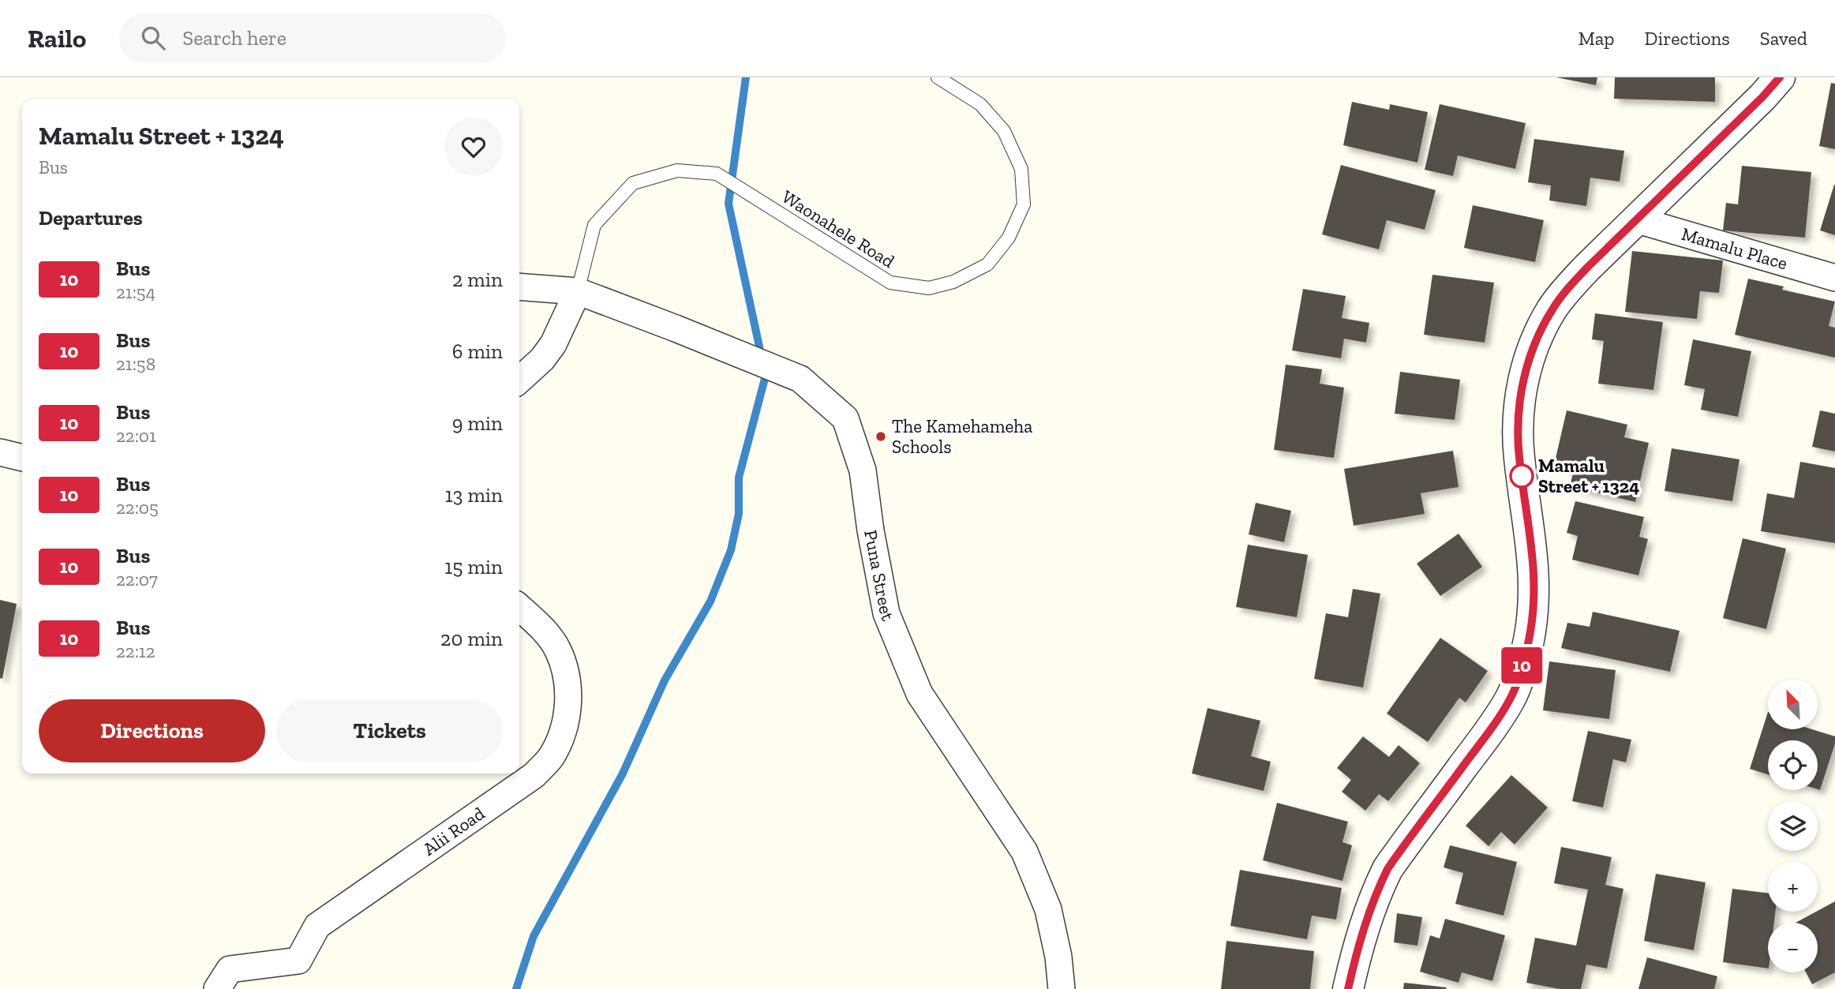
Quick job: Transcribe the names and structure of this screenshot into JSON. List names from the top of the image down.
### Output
{
  "streets": {
    "street": ["Mamalu Place", "Puna Street", "Alii Road"],
    "lane": ["Waonahele Road"]
  },
  "crossings": [
    ["Waonahele Road", "Puna Street"]
  ],
  "places": ["The Kamehameha Schools", "Mamalu Street + 1324"],
  "lines": ["bus line 10"],
  "north": "top left",
  "page": {
    "header": "Railo",
    "search": "Search here",
    "nav": ["Map", "Directions", "Saved"],
    "on_map": "10",
    "heading": [
      ["Mamalu Street + 1324", "Bus"],
      "Departures"
    ],
    "list": [
      {
        "mark": "10",
        "name": "Bus",
        "note": "21:54",
        "value": "2 min"
      },
      {
        "mark": "10",
        "name": "Bus",
        "note": "21:58",
        "value": "6 min"
      },
      {
        "mark": "10",
        "name": "Bus",
        "note": "22:01",
        "value": "9 min"
      },
      {
        "mark": "10",
        "name": "Bus",
        "note": "22:05",
        "value": "13 min"
      },
      {
        "mark": "10",
        "name": "Bus",
        "note": "22:07",
        "value": "15 min"
      },
      {
        "mark": "10",
        "name": "Bus",
        "note": "22:12",
        "value": "20 min"
      }
    ],
    "map_buttons": ["+", "−"],
    "buttons": ["Directions", "Tickets"]
  }
}
